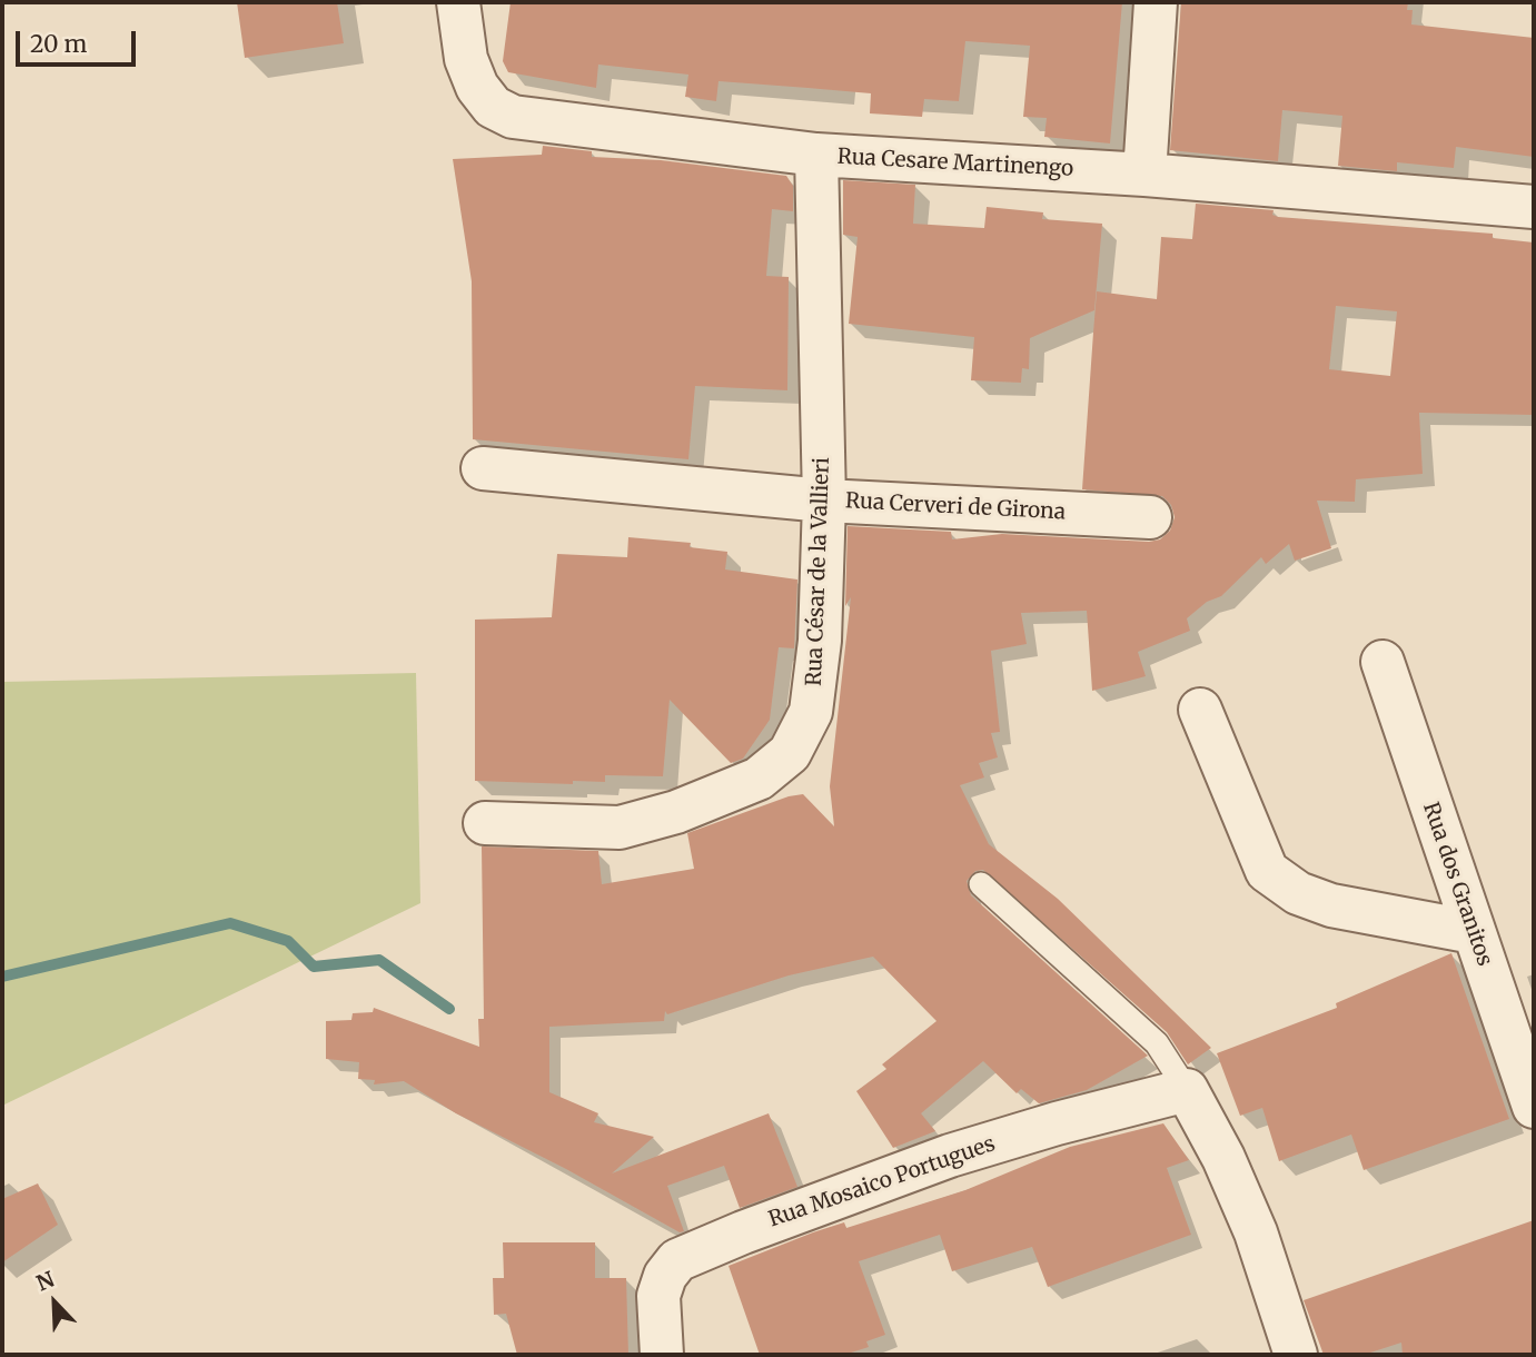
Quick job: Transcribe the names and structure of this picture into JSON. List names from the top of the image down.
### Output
{
  "streets": {
    "street": [
      "Rua Cesare Martinengo",
      "Rua Cerveri de Girona",
      "Rua César de la Vallieri",
      "Rua dos Granitos",
      "Rua Mosaico Portugues"
    ]
  },
  "crossings": [
    ["Rua Cesare Martinengo", "Rua César de la Vallieri"],
    ["Rua Cerveri de Girona", "Rua César de la Vallieri"]
  ],
  "scale_bar": "20 m",
  "north": "top left"
}
